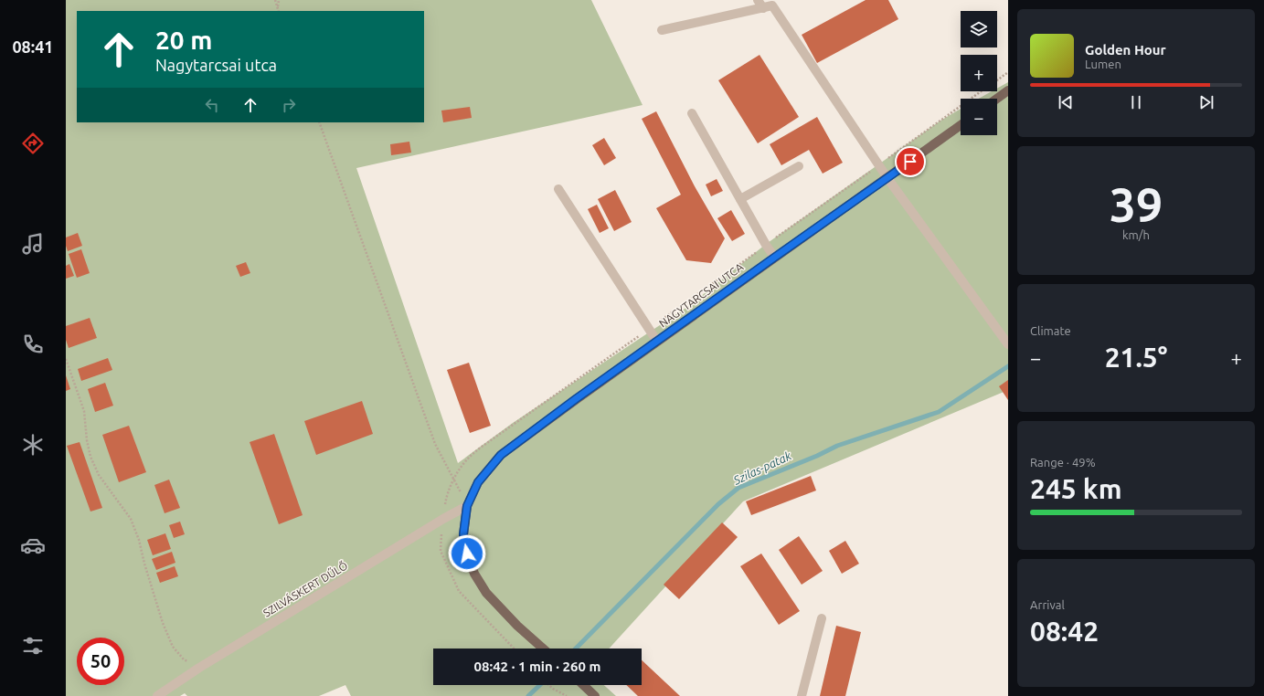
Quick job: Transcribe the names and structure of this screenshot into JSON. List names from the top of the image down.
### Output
{
  "streets": {
    "main road": ["NAGYTARCSAI UTCA"],
    "street": ["SZILVÁSKERT DŰLŐ"]
  },
  "crossings": [
    ["NAGYTARCSAI UTCA", "SZILVÁSKERT DŰLŐ"]
  ],
  "water": ["Szilas-patak"],
  "page": {
    "tabs": "08:41",
    "map_buttons": ["+", "−"],
    "turn": ["20 m", "Nagytarcsai utca"],
    "song": ["Golden Hour", "Lumen"],
    "tile": [
      ["39", "km/h"],
      "Climate",
      ["Range · 49%", "245 km"],
      ["Arrival", "08:42"]
    ],
    "heat": ["−", "21.5°", "+"],
    "limit": "50",
    "trip": "08:42 · 1 min · 260 m"
  }
}
